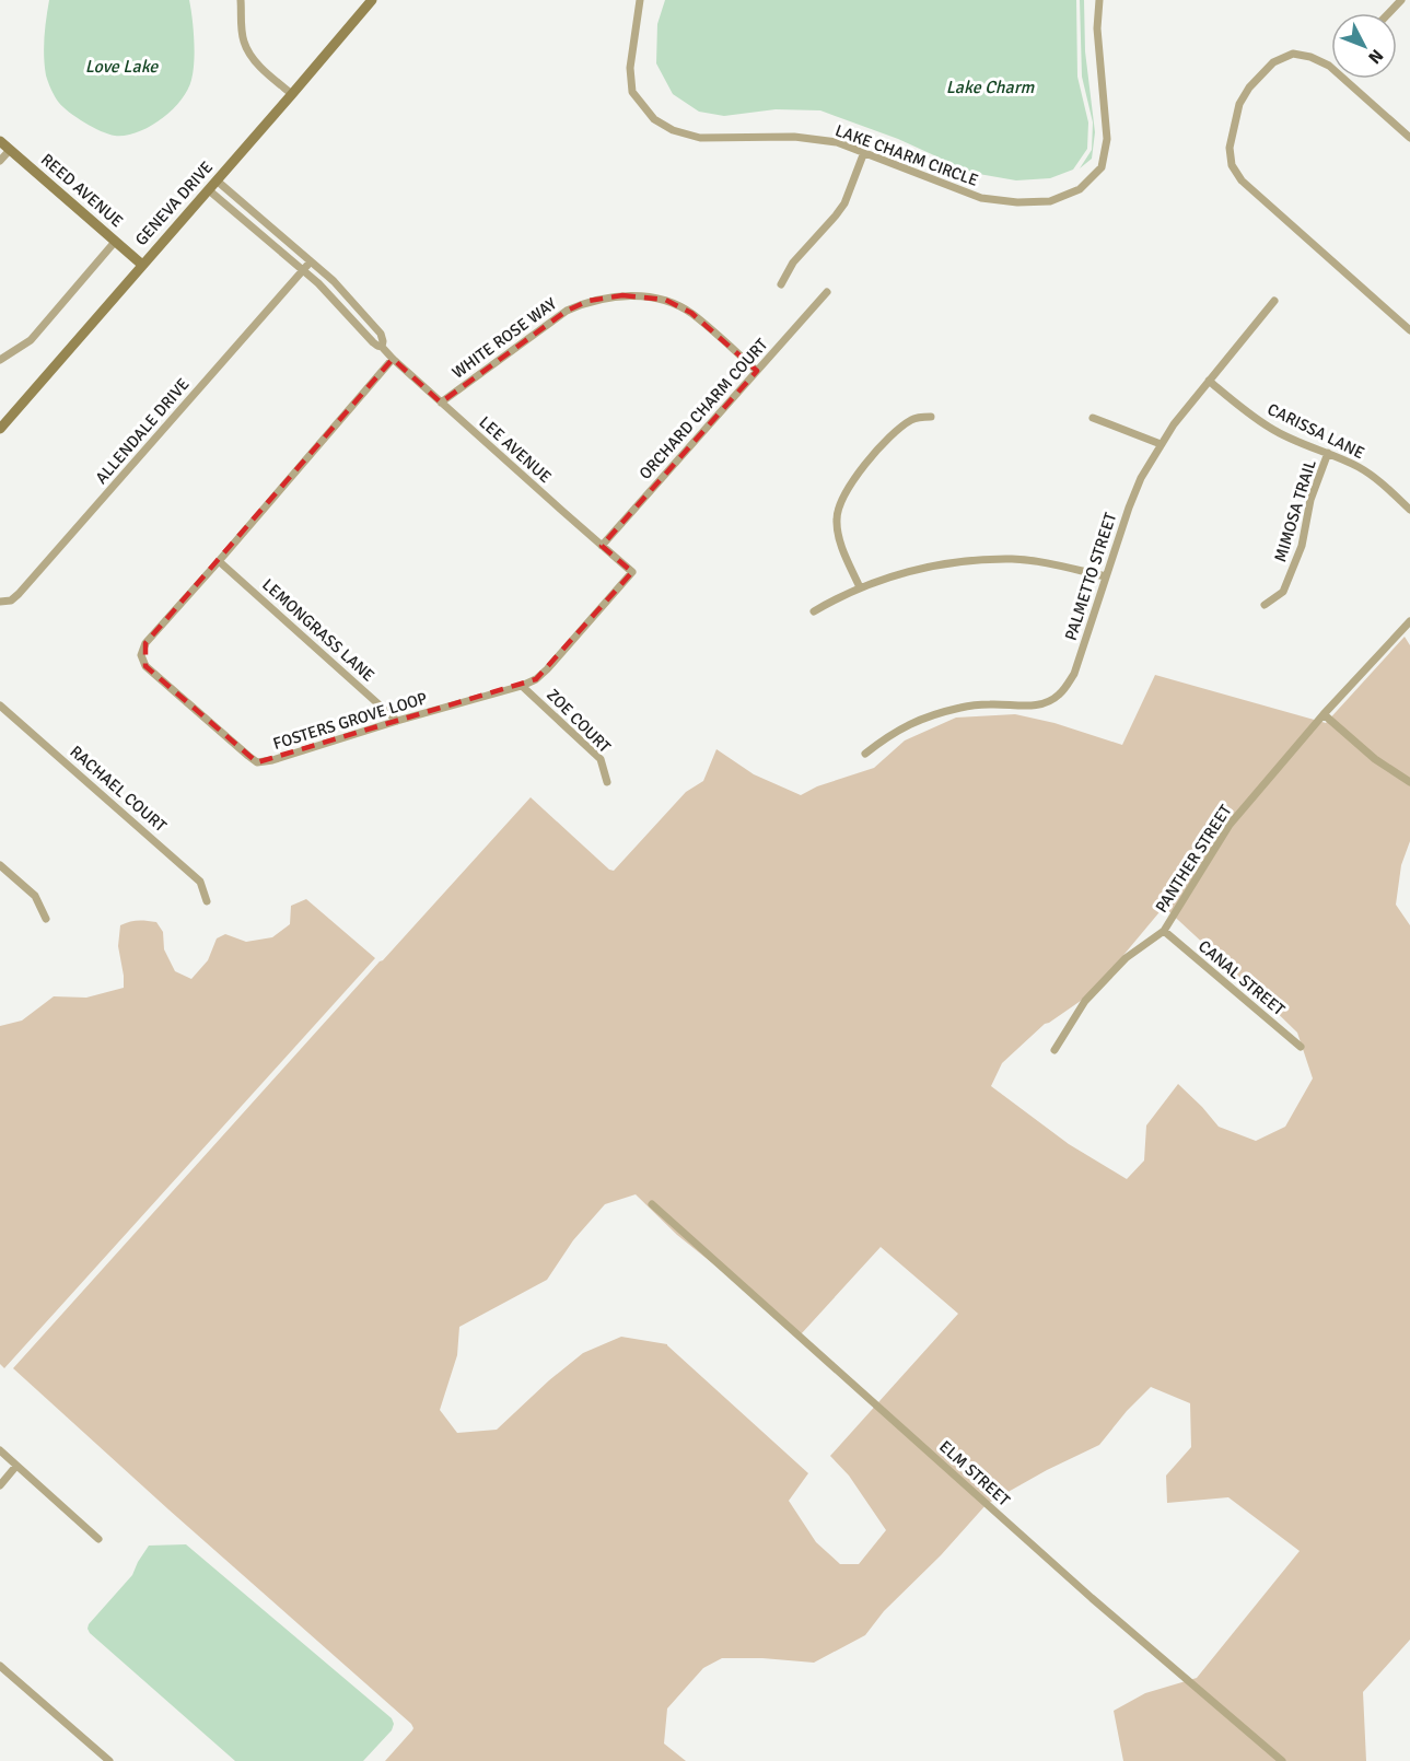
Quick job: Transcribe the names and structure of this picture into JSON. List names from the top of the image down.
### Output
{
  "streets": {
    "main road": ["REED AVENUE", "GENEVA DRIVE"],
    "street": [
      "LAKE CHARM CIRCLE",
      "WHITE ROSE WAY",
      "ORCHARD CHARM COURT",
      "ALLENDALE DRIVE",
      "CARISSA LANE",
      "LEE AVENUE",
      "MIMOSA TRAIL",
      "PALMETTO STREET",
      "LEMONGRASS LANE",
      "FOSTERS GROVE LOOP",
      "ZOE COURT",
      "RACHAEL COURT",
      "PANTHER STREET",
      "CANAL STREET",
      "ELM STREET"
    ]
  },
  "crossings": [
    ["REED AVENUE", "GENEVA DRIVE"],
    ["GENEVA DRIVE", "LEE AVENUE"],
    ["WHITE ROSE WAY", "ORCHARD CHARM COURT"],
    ["WHITE ROSE WAY", "LEE AVENUE"],
    ["ORCHARD CHARM COURT", "LEE AVENUE"],
    ["ALLENDALE DRIVE", "LEE AVENUE"],
    ["CARISSA LANE", "MIMOSA TRAIL"],
    ["CARISSA LANE", "PALMETTO STREET"],
    ["LEE AVENUE", "FOSTERS GROVE LOOP"],
    ["LEMONGRASS LANE", "FOSTERS GROVE LOOP"],
    ["FOSTERS GROVE LOOP", "ZOE COURT"],
    ["PANTHER STREET", "CANAL STREET"]
  ],
  "water": ["Love Lake", "Lake Charm"],
  "north": "bottom right"
}
